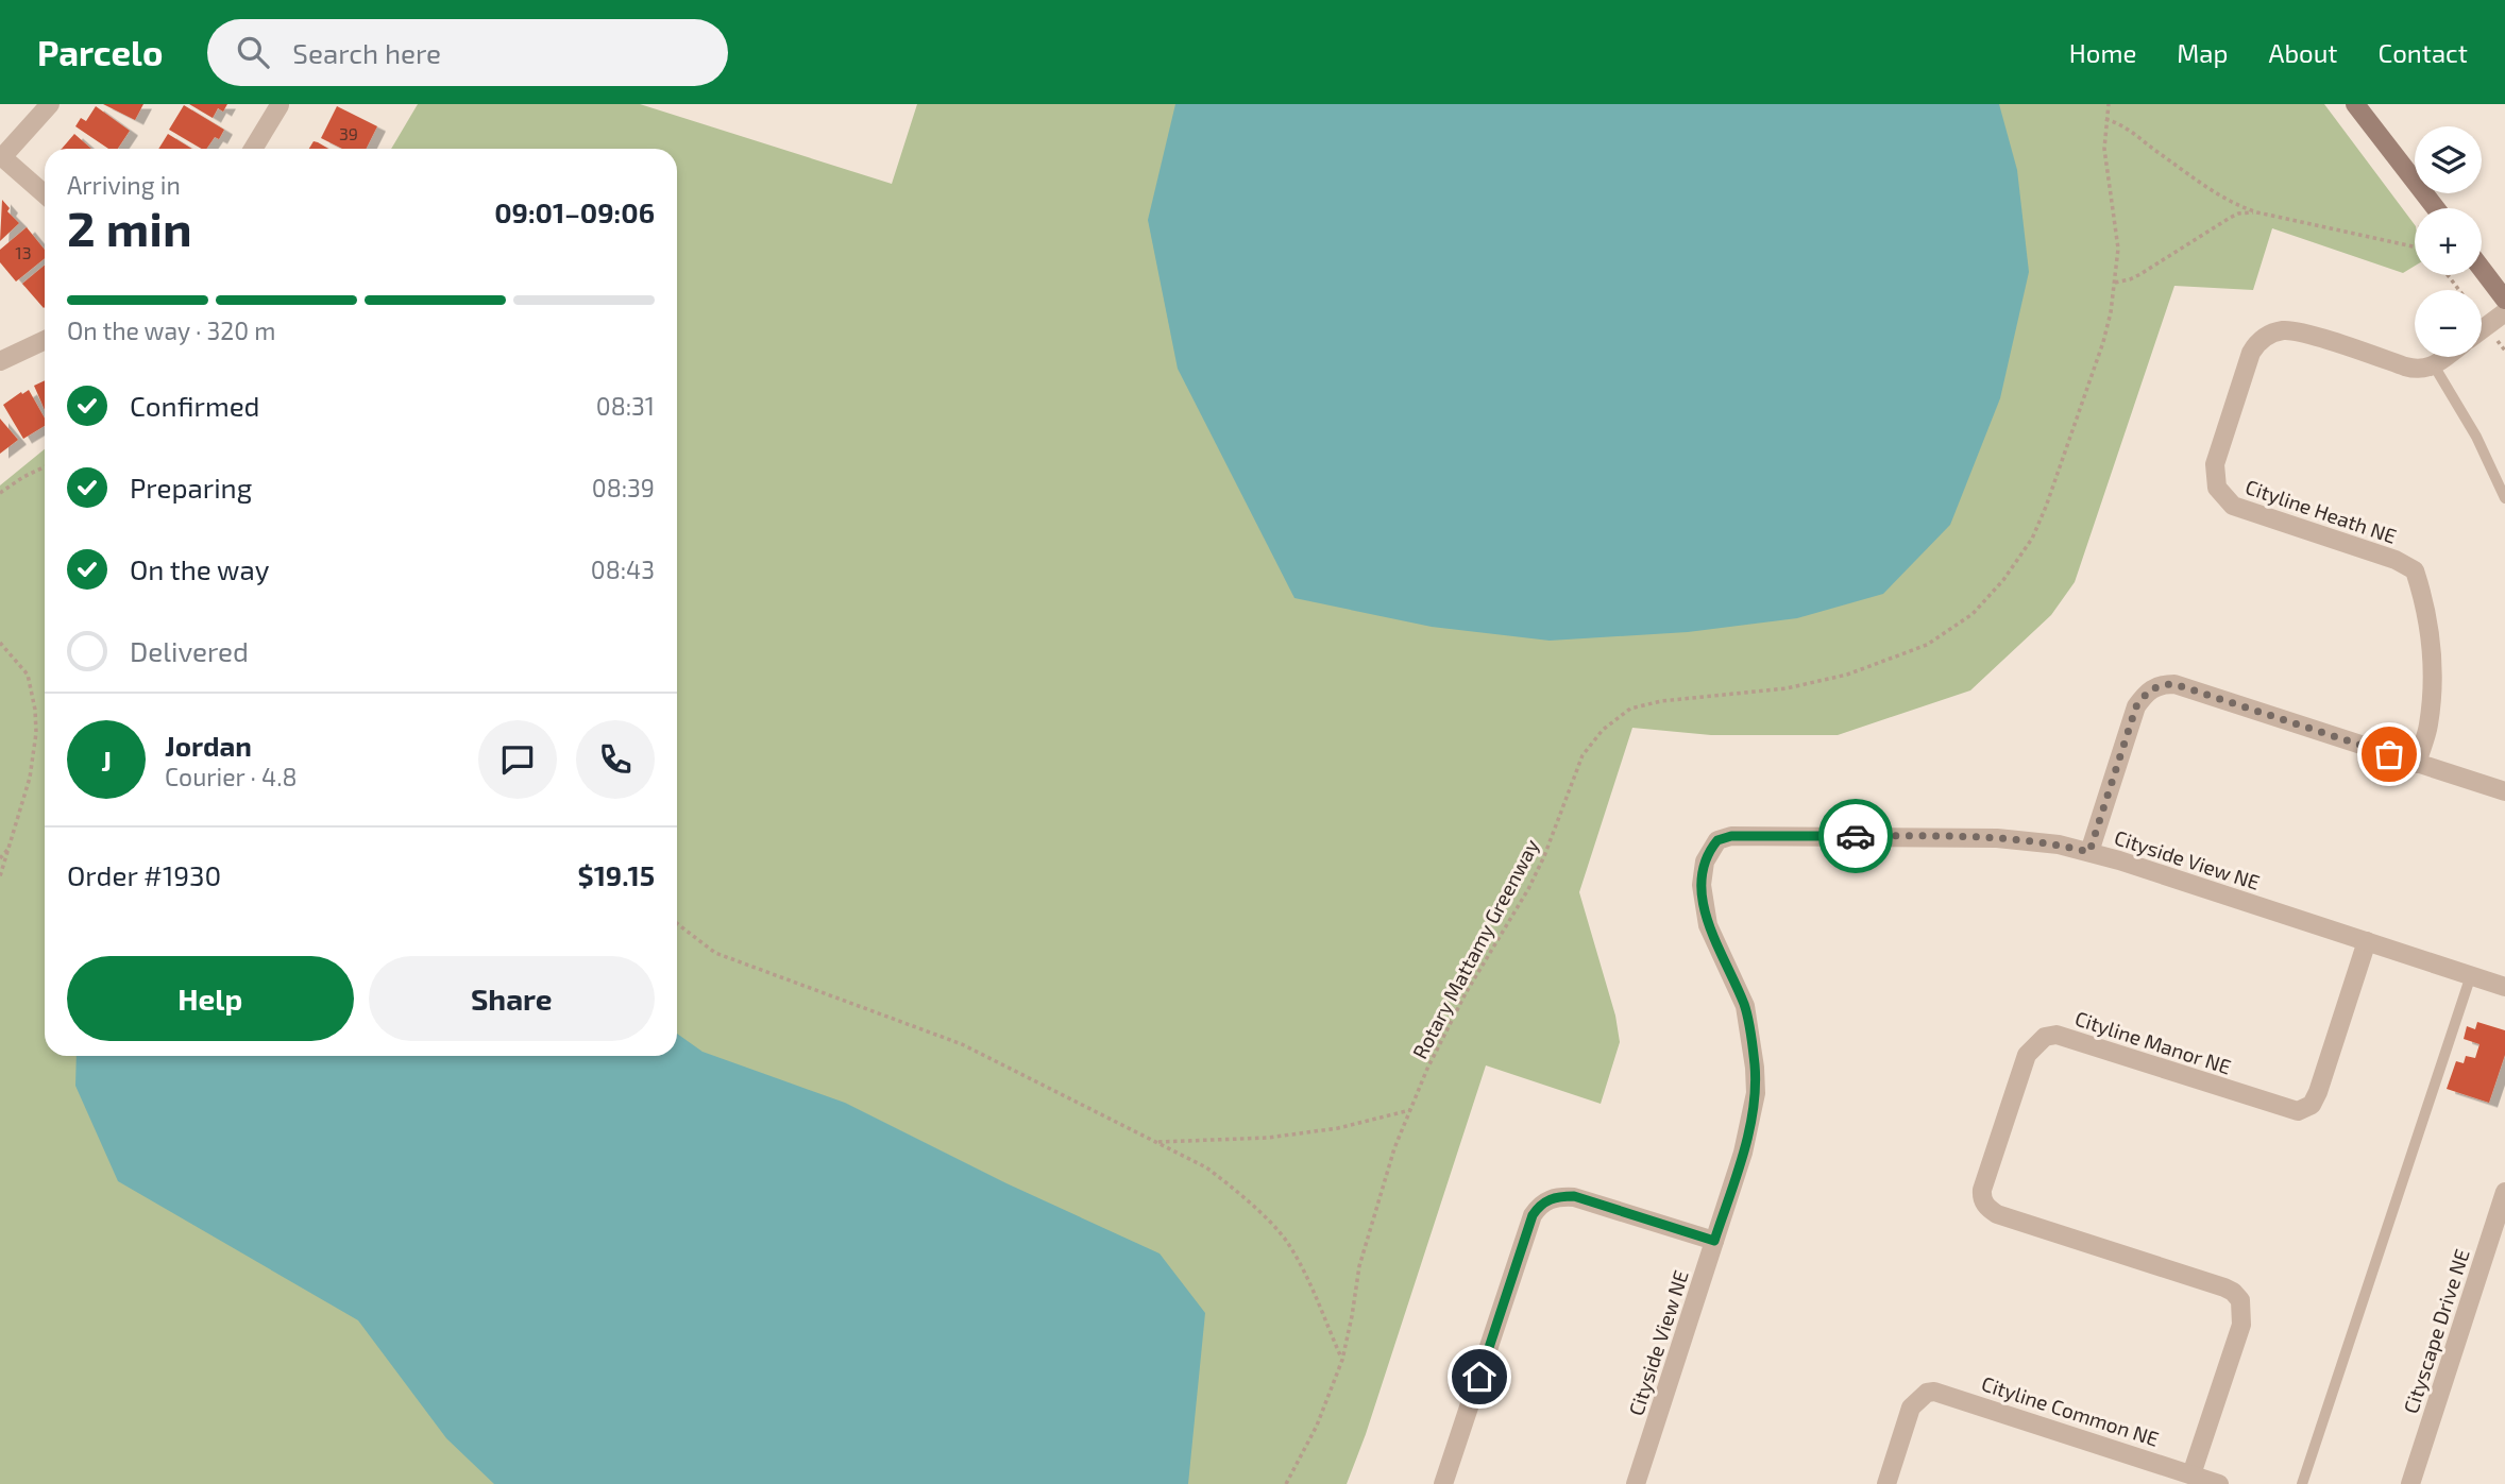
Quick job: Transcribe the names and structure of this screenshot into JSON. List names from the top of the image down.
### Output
{
  "streets": {
    "street": [
      "Cityline Heath NE",
      "Cityside View NE",
      "Cityline Manor NE",
      "Cityscape Drive NE",
      "Cityline Common NE"
    ],
    "path": ["Rotary Mattamy Greenway"]
  },
  "crossings": [
    ["Cityside View NE", "Cityline Manor NE"],
    ["Cityline Manor NE", "Cityline Common NE"]
  ],
  "house_numbers": ["39", "13"],
  "page": {
    "header": "Parcelo",
    "search": "Search here",
    "nav": [
      "Home",
      "Map",
      "About",
      "Contact"
    ],
    "map_buttons": ["+", "−"],
    "heading": ["2 min", "Arriving in", "09:01–09:06"],
    "panel": [
      "Jordan",
      "Courier · 4.8",
      "Order #1930",
      "$19.15"
    ],
    "bar": "On the way · 320 m",
    "list": [
      ["Confirmed", "08:31"],
      ["Preparing", "08:39"],
      ["On the way", "08:43"],
      "Delivered"
    ],
    "round": "J",
    "buttons": ["Help", "Share"]
  }
}
